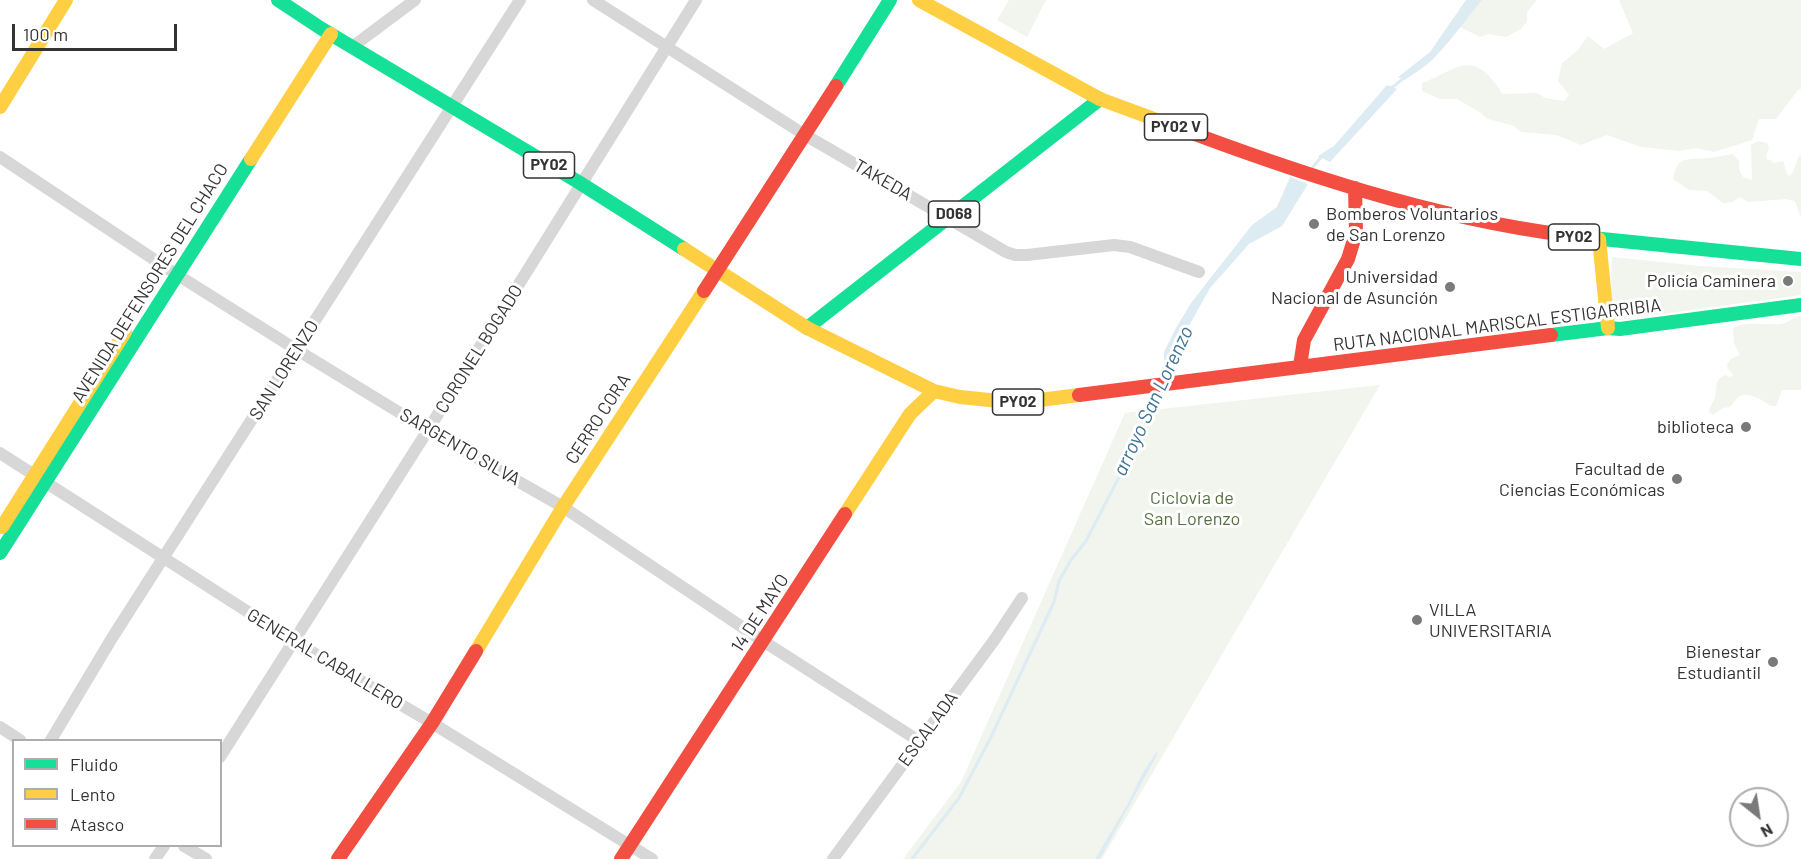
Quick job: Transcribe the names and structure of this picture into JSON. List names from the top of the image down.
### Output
{
  "streets": {
    "main road": [
      "PY02 V",
      "PY02",
      "D068",
      "AVENIDA DEFENSORES DEL CHACO",
      "RUTA NACIONAL MARISCAL ESTIGARRIBIA",
      "CERRO CORA",
      "14 DE MAYO"
    ],
    "street": [
      "TAKEDA",
      "CORONEL BOGADO",
      "SAN LORENZO",
      "SARGENTO SILVA",
      "GENERAL CABALLERO",
      "ESCALADA"
    ]
  },
  "crossings": [
    ["PY02 V", "PY02"],
    ["PY02 V", "D068"],
    ["PY02", "D068"],
    ["PY02", "AVENIDA DEFENSORES DEL CHACO"],
    ["PY02", "RUTA NACIONAL MARISCAL ESTIGARRIBIA"],
    ["PY02", "CORONEL BOGADO"],
    ["PY02", "SAN LORENZO"],
    ["PY02", "CERRO CORA"],
    ["PY02", "14 DE MAYO"],
    ["TAKEDA", "D068"],
    ["TAKEDA", "CORONEL BOGADO"],
    ["TAKEDA", "CERRO CORA"],
    ["AVENIDA DEFENSORES DEL CHACO", "SARGENTO SILVA"],
    ["AVENIDA DEFENSORES DEL CHACO", "GENERAL CABALLERO"],
    ["RUTA NACIONAL MARISCAL ESTIGARRIBIA", "14 DE MAYO"],
    ["CORONEL BOGADO", "SARGENTO SILVA"],
    ["CORONEL BOGADO", "GENERAL CABALLERO"],
    ["SAN LORENZO", "SARGENTO SILVA"],
    ["SAN LORENZO", "GENERAL CABALLERO"],
    ["CERRO CORA", "SARGENTO SILVA"],
    ["CERRO CORA", "GENERAL CABALLERO"],
    ["SARGENTO SILVA", "14 DE MAYO"],
    ["SARGENTO SILVA", "ESCALADA"],
    ["14 DE MAYO", "GENERAL CABALLERO"]
  ],
  "water": ["arroyo San Lorenzo"],
  "parks": ["Ciclovia de San Lorenzo"],
  "places": [
    "Bomberos Voluntarios de San Lorenzo",
    "Policía Caminera",
    "Universidad Nacional de Asunción",
    "biblioteca",
    "Facultad de Ciencias Económicas",
    "VILLA UNIVERSITARIA",
    "Bienestar Estudiantil"
  ],
  "legend": ["Fluido", "Lento", "Atasco"],
  "scale_bar": "100 m",
  "north": "bottom right"
}
